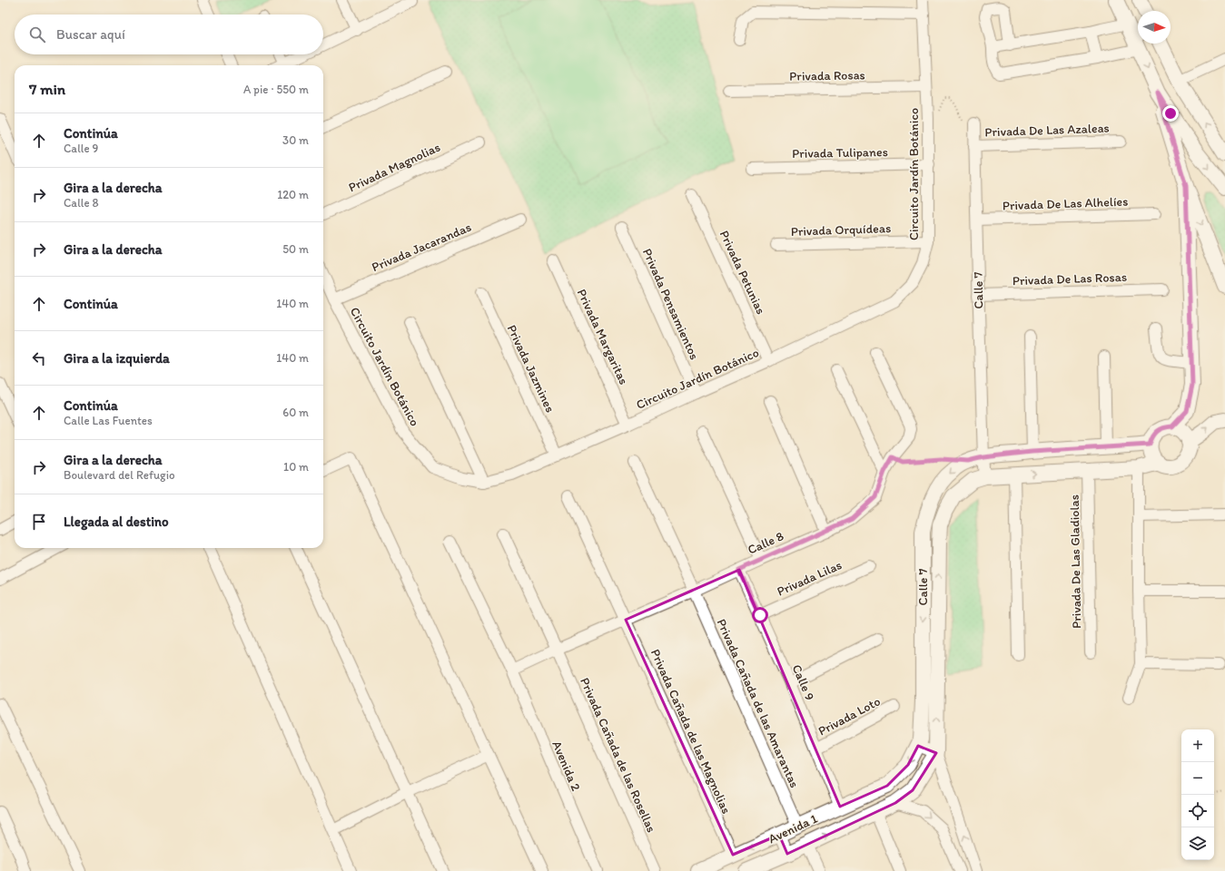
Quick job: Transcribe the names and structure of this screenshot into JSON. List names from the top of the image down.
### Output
{
  "streets": {
    "main road": ["Calle 7", "Avenida 1"],
    "street": [
      "Privada Rosas",
      "Privada De Las Azaleas",
      "Privada Tulipanes",
      "Privada Magnolias",
      "Circuito Jardín Botánico",
      "Privada De Las Alhelíes",
      "Privada Orquídeas",
      "Privada Jacarandas",
      "Privada Petunias",
      "Privada De Las Rosas",
      "Privada Pensamientos",
      "Privada Margaritas",
      "Privada Jazmines",
      "Calle 8",
      "Privada De Las Gladiolas",
      "Privada Lilas",
      "Calle 9",
      "Privada Cañada de las Amarantas",
      "Privada Loto",
      "Privada Cañada de las Magnolias",
      "Privada Cañada de las Rosellas",
      "Avenida 2"
    ]
  },
  "crossings": [
    ["Privada Rosas", "Circuito Jardín Botánico"],
    ["Privada De Las Azaleas", "Calle 7"],
    ["Privada Tulipanes", "Circuito Jardín Botánico"],
    ["Circuito Jardín Botánico", "Privada Orquídeas"],
    ["Circuito Jardín Botánico", "Privada Jacarandas"],
    ["Circuito Jardín Botánico", "Privada Petunias"],
    ["Circuito Jardín Botánico", "Privada Pensamientos"],
    ["Circuito Jardín Botánico", "Privada Margaritas"],
    ["Circuito Jardín Botánico", "Privada Jazmines"],
    ["Privada De Las Alhelíes", "Calle 7"],
    ["Privada De Las Rosas", "Calle 7"],
    ["Calle 7", "Avenida 1"],
    ["Calle 8", "Calle 9"],
    ["Calle 8", "Privada Cañada de las Amarantas"],
    ["Calle 8", "Privada Cañada de las Magnolias"],
    ["Calle 8", "Privada Cañada de las Rosellas"],
    ["Calle 8", "Avenida 2"],
    ["Privada Lilas", "Calle 9"],
    ["Calle 9", "Privada Loto"],
    ["Calle 9", "Avenida 1"],
    ["Privada Cañada de las Amarantas", "Avenida 1"],
    ["Privada Cañada de las Magnolias", "Avenida 1"]
  ],
  "north": "right",
  "page": {
    "search": "Buscar aquí",
    "heading": ["7 min", "A pie · 550 m"],
    "list": [
      ["Continúa", "Calle 9", "30 m"],
      ["Gira a la derecha", "Calle 8", "120 m"],
      ["Gira a la derecha", "50 m"],
      ["Continúa", "140 m"],
      ["Gira a la izquierda", "140 m"],
      ["Continúa", "Calle Las Fuentes", "60 m"],
      ["Gira a la derecha", "Boulevard del Refugio", "10 m"],
      "Llegada al destino"
    ],
    "map_buttons": ["+", "−"]
  }
}
